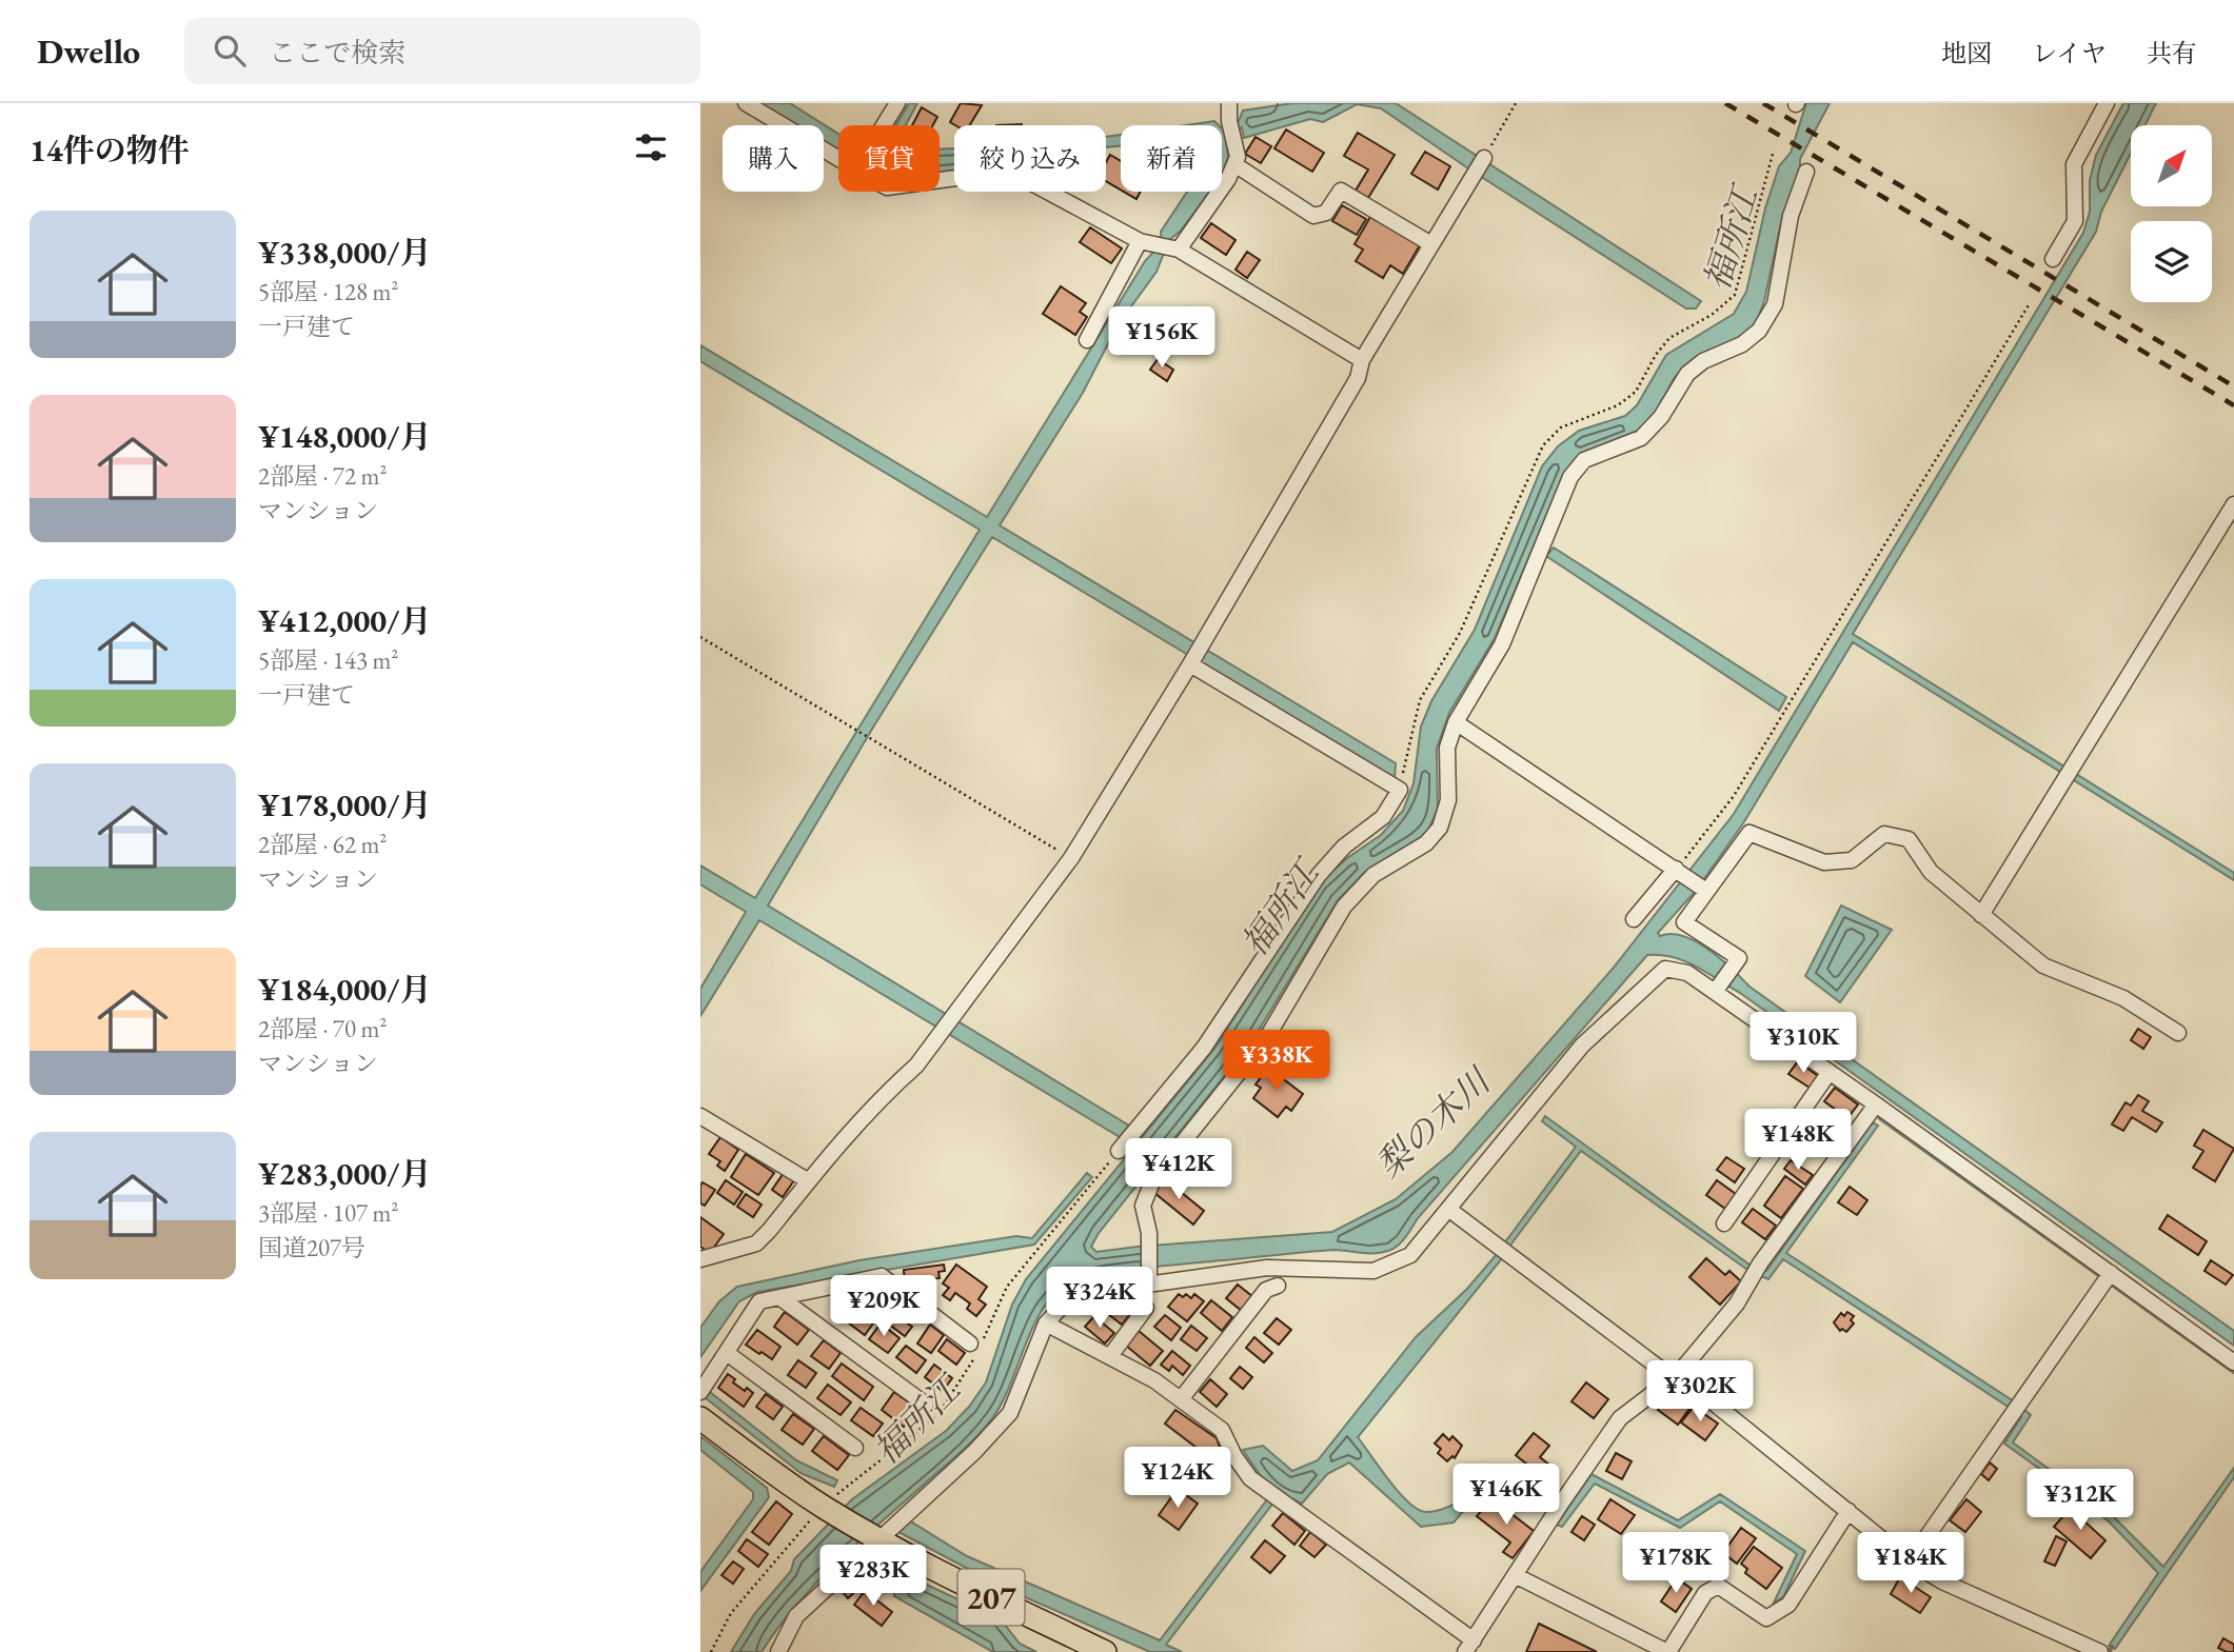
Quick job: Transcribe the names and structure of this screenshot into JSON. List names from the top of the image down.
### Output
{
  "streets": {
    "highway": ["207"]
  },
  "water": ["福所江", "梨の木川"],
  "north": "top right",
  "page": {
    "header": "Dwello",
    "search": "ここで検索",
    "nav": ["地図", "レイヤ", "共有"],
    "heading": "14件の物件",
    "chip": [
      "購入",
      "賃貸",
      "絞り込み",
      "新着"
    ],
    "list": [
      {
        "name": "¥338,000/月",
        "note": "5部屋 · 128 m² · 一戸建て"
      },
      {
        "name": "¥148,000/月",
        "note": "2部屋 · 72 m² · マンション"
      },
      {
        "name": "¥412,000/月",
        "note": "5部屋 · 143 m² · 一戸建て"
      },
      {
        "name": "¥178,000/月",
        "note": "2部屋 · 62 m² · マンション"
      },
      {
        "name": "¥184,000/月",
        "note": "2部屋 · 70 m² · マンション"
      },
      {
        "name": "¥283,000/月",
        "note": "3部屋 · 107 m² · 国道207号"
      }
    ],
    "price": [
      "¥156K",
      "¥310K",
      "¥338K",
      "¥148K",
      "¥412K",
      "¥324K",
      "¥209K",
      "¥302K",
      "¥124K",
      "¥146K",
      "¥312K",
      "¥178K",
      "¥184K",
      "¥283K"
    ]
  }
}
